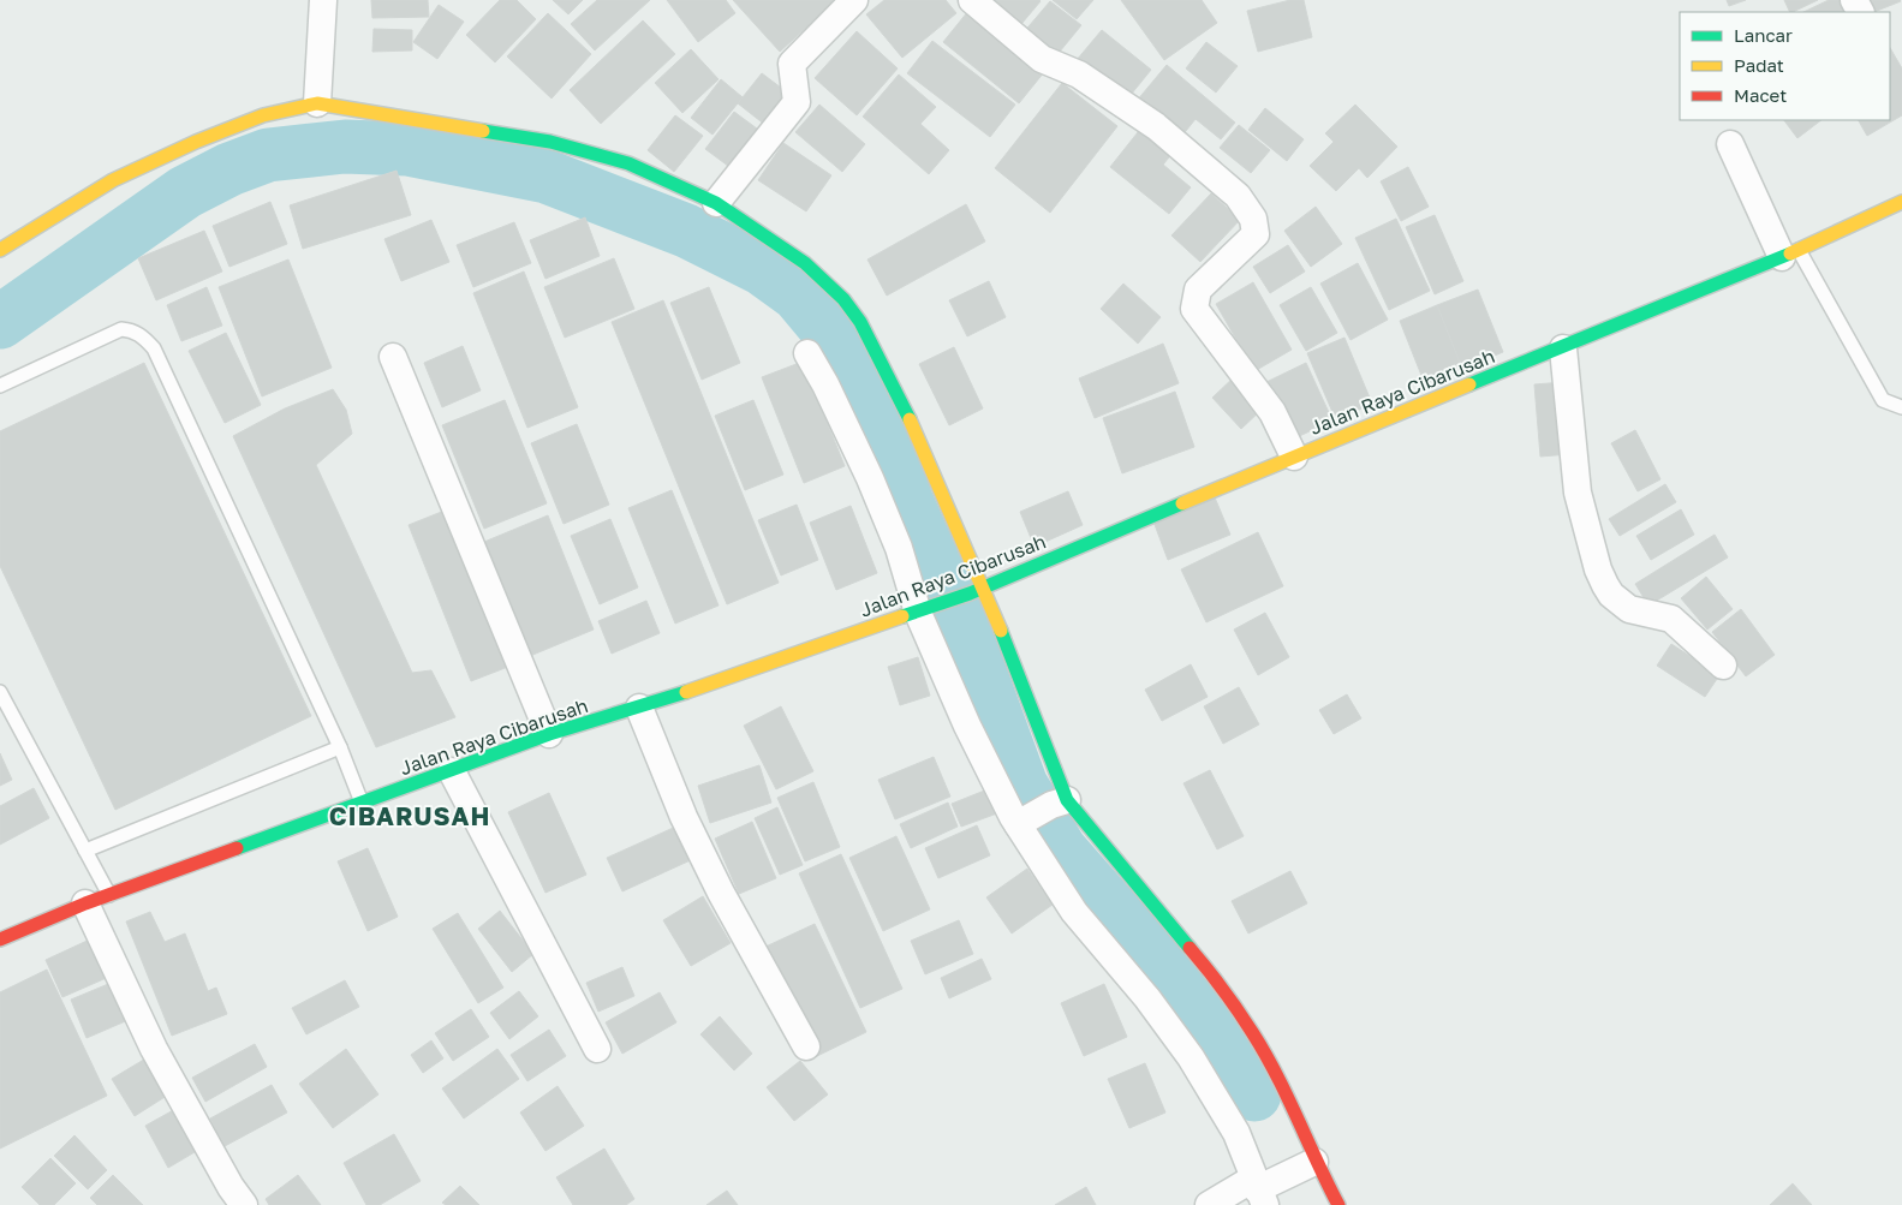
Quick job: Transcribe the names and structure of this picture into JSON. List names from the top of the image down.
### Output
{
  "streets": {
    "main road": ["Jalan Raya Cibarusah"]
  },
  "districts": ["CIBARUSAH"],
  "legend": ["Lancar", "Padat", "Macet"]
}
